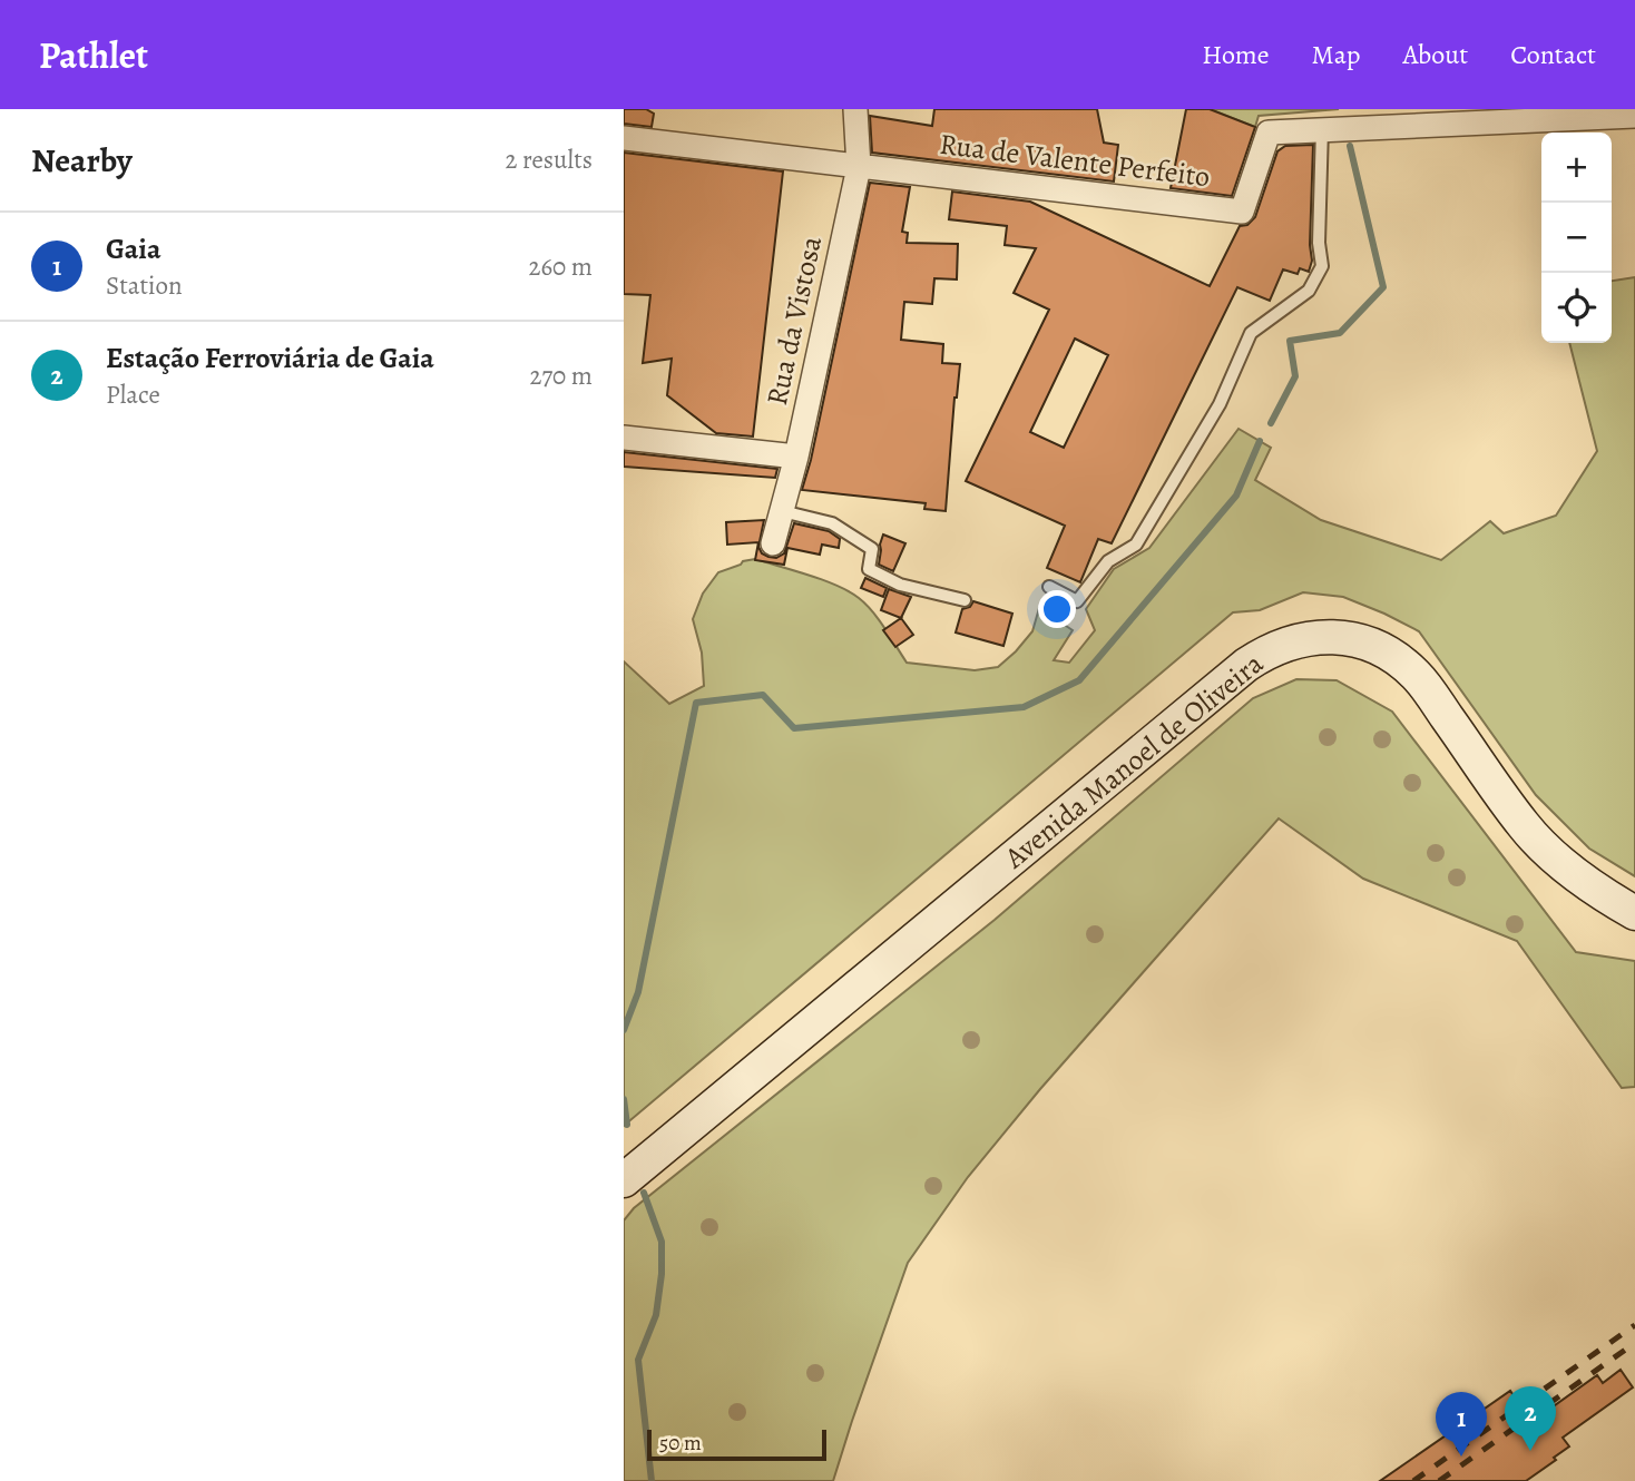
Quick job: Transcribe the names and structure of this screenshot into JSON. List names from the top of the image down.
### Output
{
  "streets": {
    "main road": ["Avenida Manoel de Oliveira"],
    "street": ["Rua de Valente Perfeito", "Rua da Vistosa"]
  },
  "crossings": [
    ["Rua de Valente Perfeito", "Rua da Vistosa"]
  ],
  "scale_bar": "50 m",
  "page": {
    "header": "Pathlet",
    "nav": [
      "Home",
      "Map",
      "About",
      "Contact"
    ],
    "heading": ["Nearby", "2 results"],
    "map_buttons": ["+", "−"],
    "list": [
      {
        "mark": "1",
        "name": "Gaia",
        "note": "Station",
        "value": "260 m"
      },
      {
        "mark": "2",
        "name": "Estação Ferroviária de Gaia",
        "note": "Place",
        "value": "270 m"
      }
    ],
    "pins": ["2", "1"],
    "scale": "50 m"
  }
}
